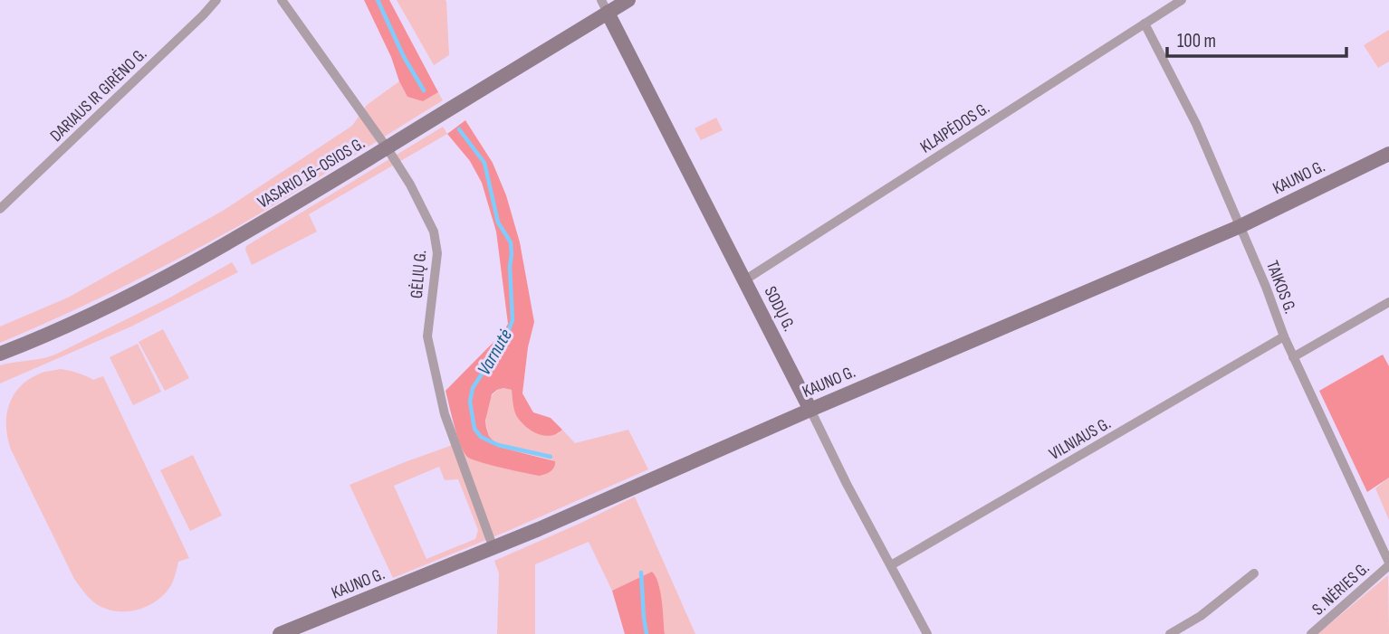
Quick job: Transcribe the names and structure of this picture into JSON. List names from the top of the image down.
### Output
{
  "streets": {
    "main road": ["VASARIO 16-OSIOS G.", "KAUNO G.", "SODŲ G."],
    "street": [
      "DARIAUS IR GIRĖNO G.",
      "KLAIPĖDOS G.",
      "GĖLIŲ G.",
      "TAIKOS G.",
      "VILNIAUS G.",
      "S. NĖRIES G."
    ]
  },
  "crossings": [
    ["KLAIPĖDOS G.", "TAIKOS G."],
    ["KLAIPĖDOS G.", "SODŲ G."],
    ["VASARIO 16-OSIOS G.", "GĖLIŲ G."],
    ["VASARIO 16-OSIOS G.", "SODŲ G."],
    ["KAUNO G.", "GĖLIŲ G."],
    ["KAUNO G.", "TAIKOS G."],
    ["KAUNO G.", "SODŲ G."],
    ["TAIKOS G.", "VILNIAUS G."],
    ["TAIKOS G.", "S. NĖRIES G."],
    ["SODŲ G.", "VILNIAUS G."]
  ],
  "water": ["Varnutė"],
  "scale_bar": "100 m"
}
